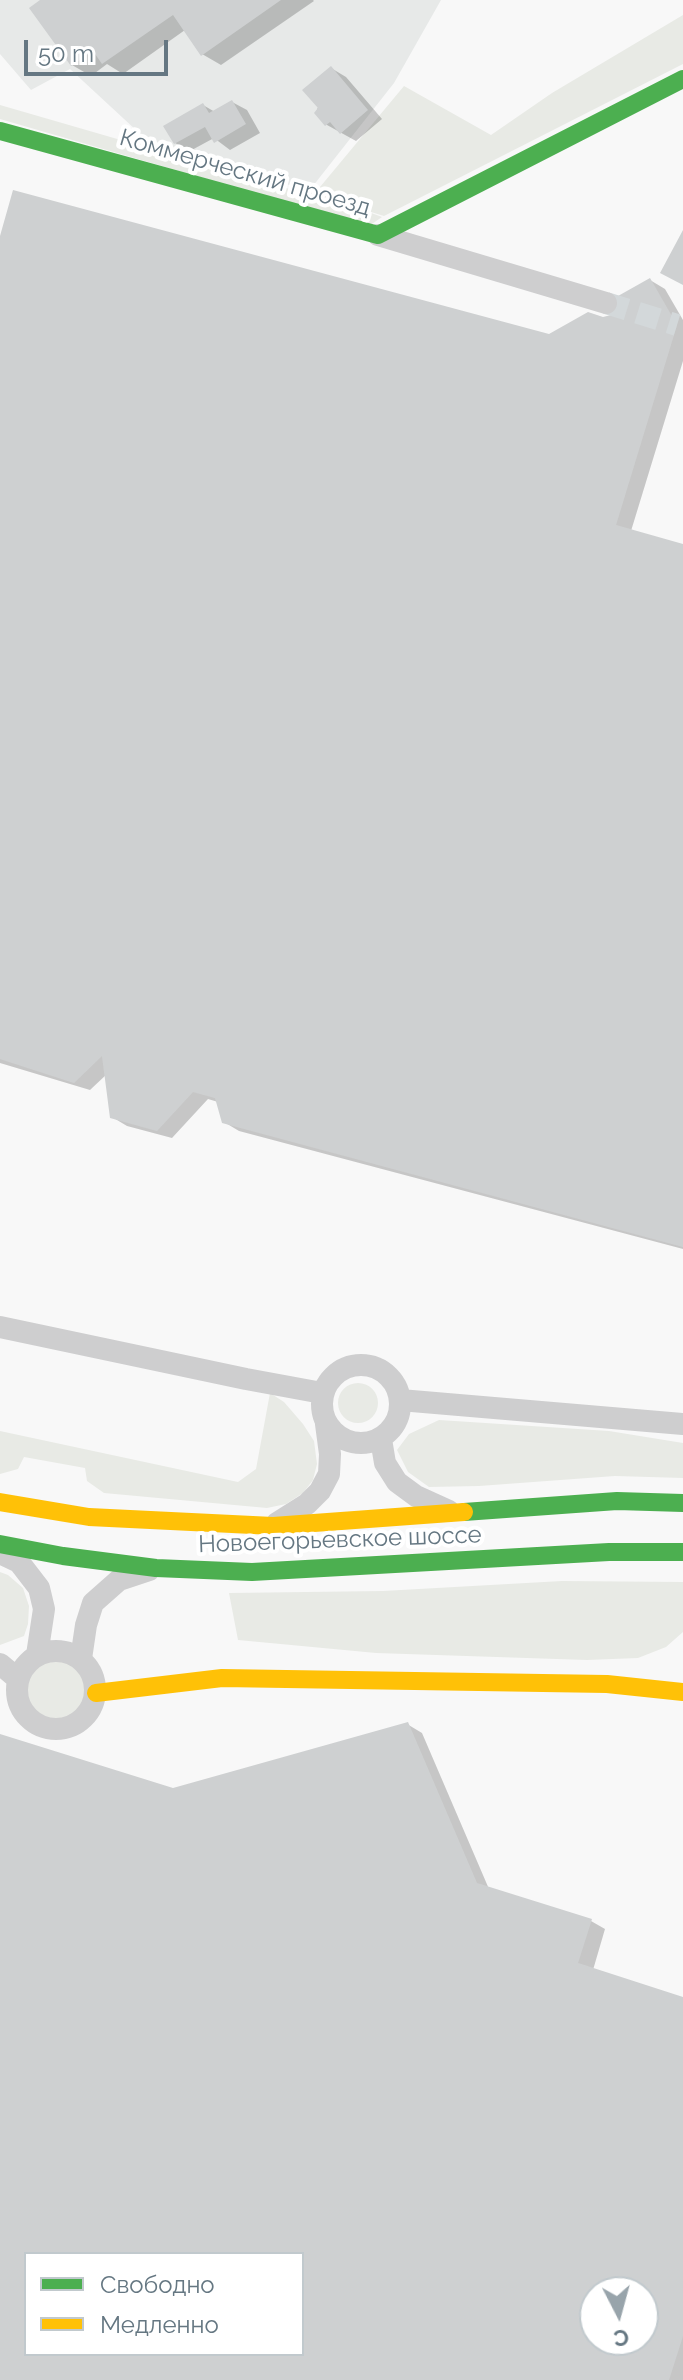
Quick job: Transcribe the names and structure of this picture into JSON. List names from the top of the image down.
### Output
{
  "streets": {
    "main road": ["Коммерческий проезд", "Новоегорьевское шоссе"]
  },
  "legend": ["Свободно", "Медленно"],
  "scale_bar": "50 m",
  "north": "bottom"
}
